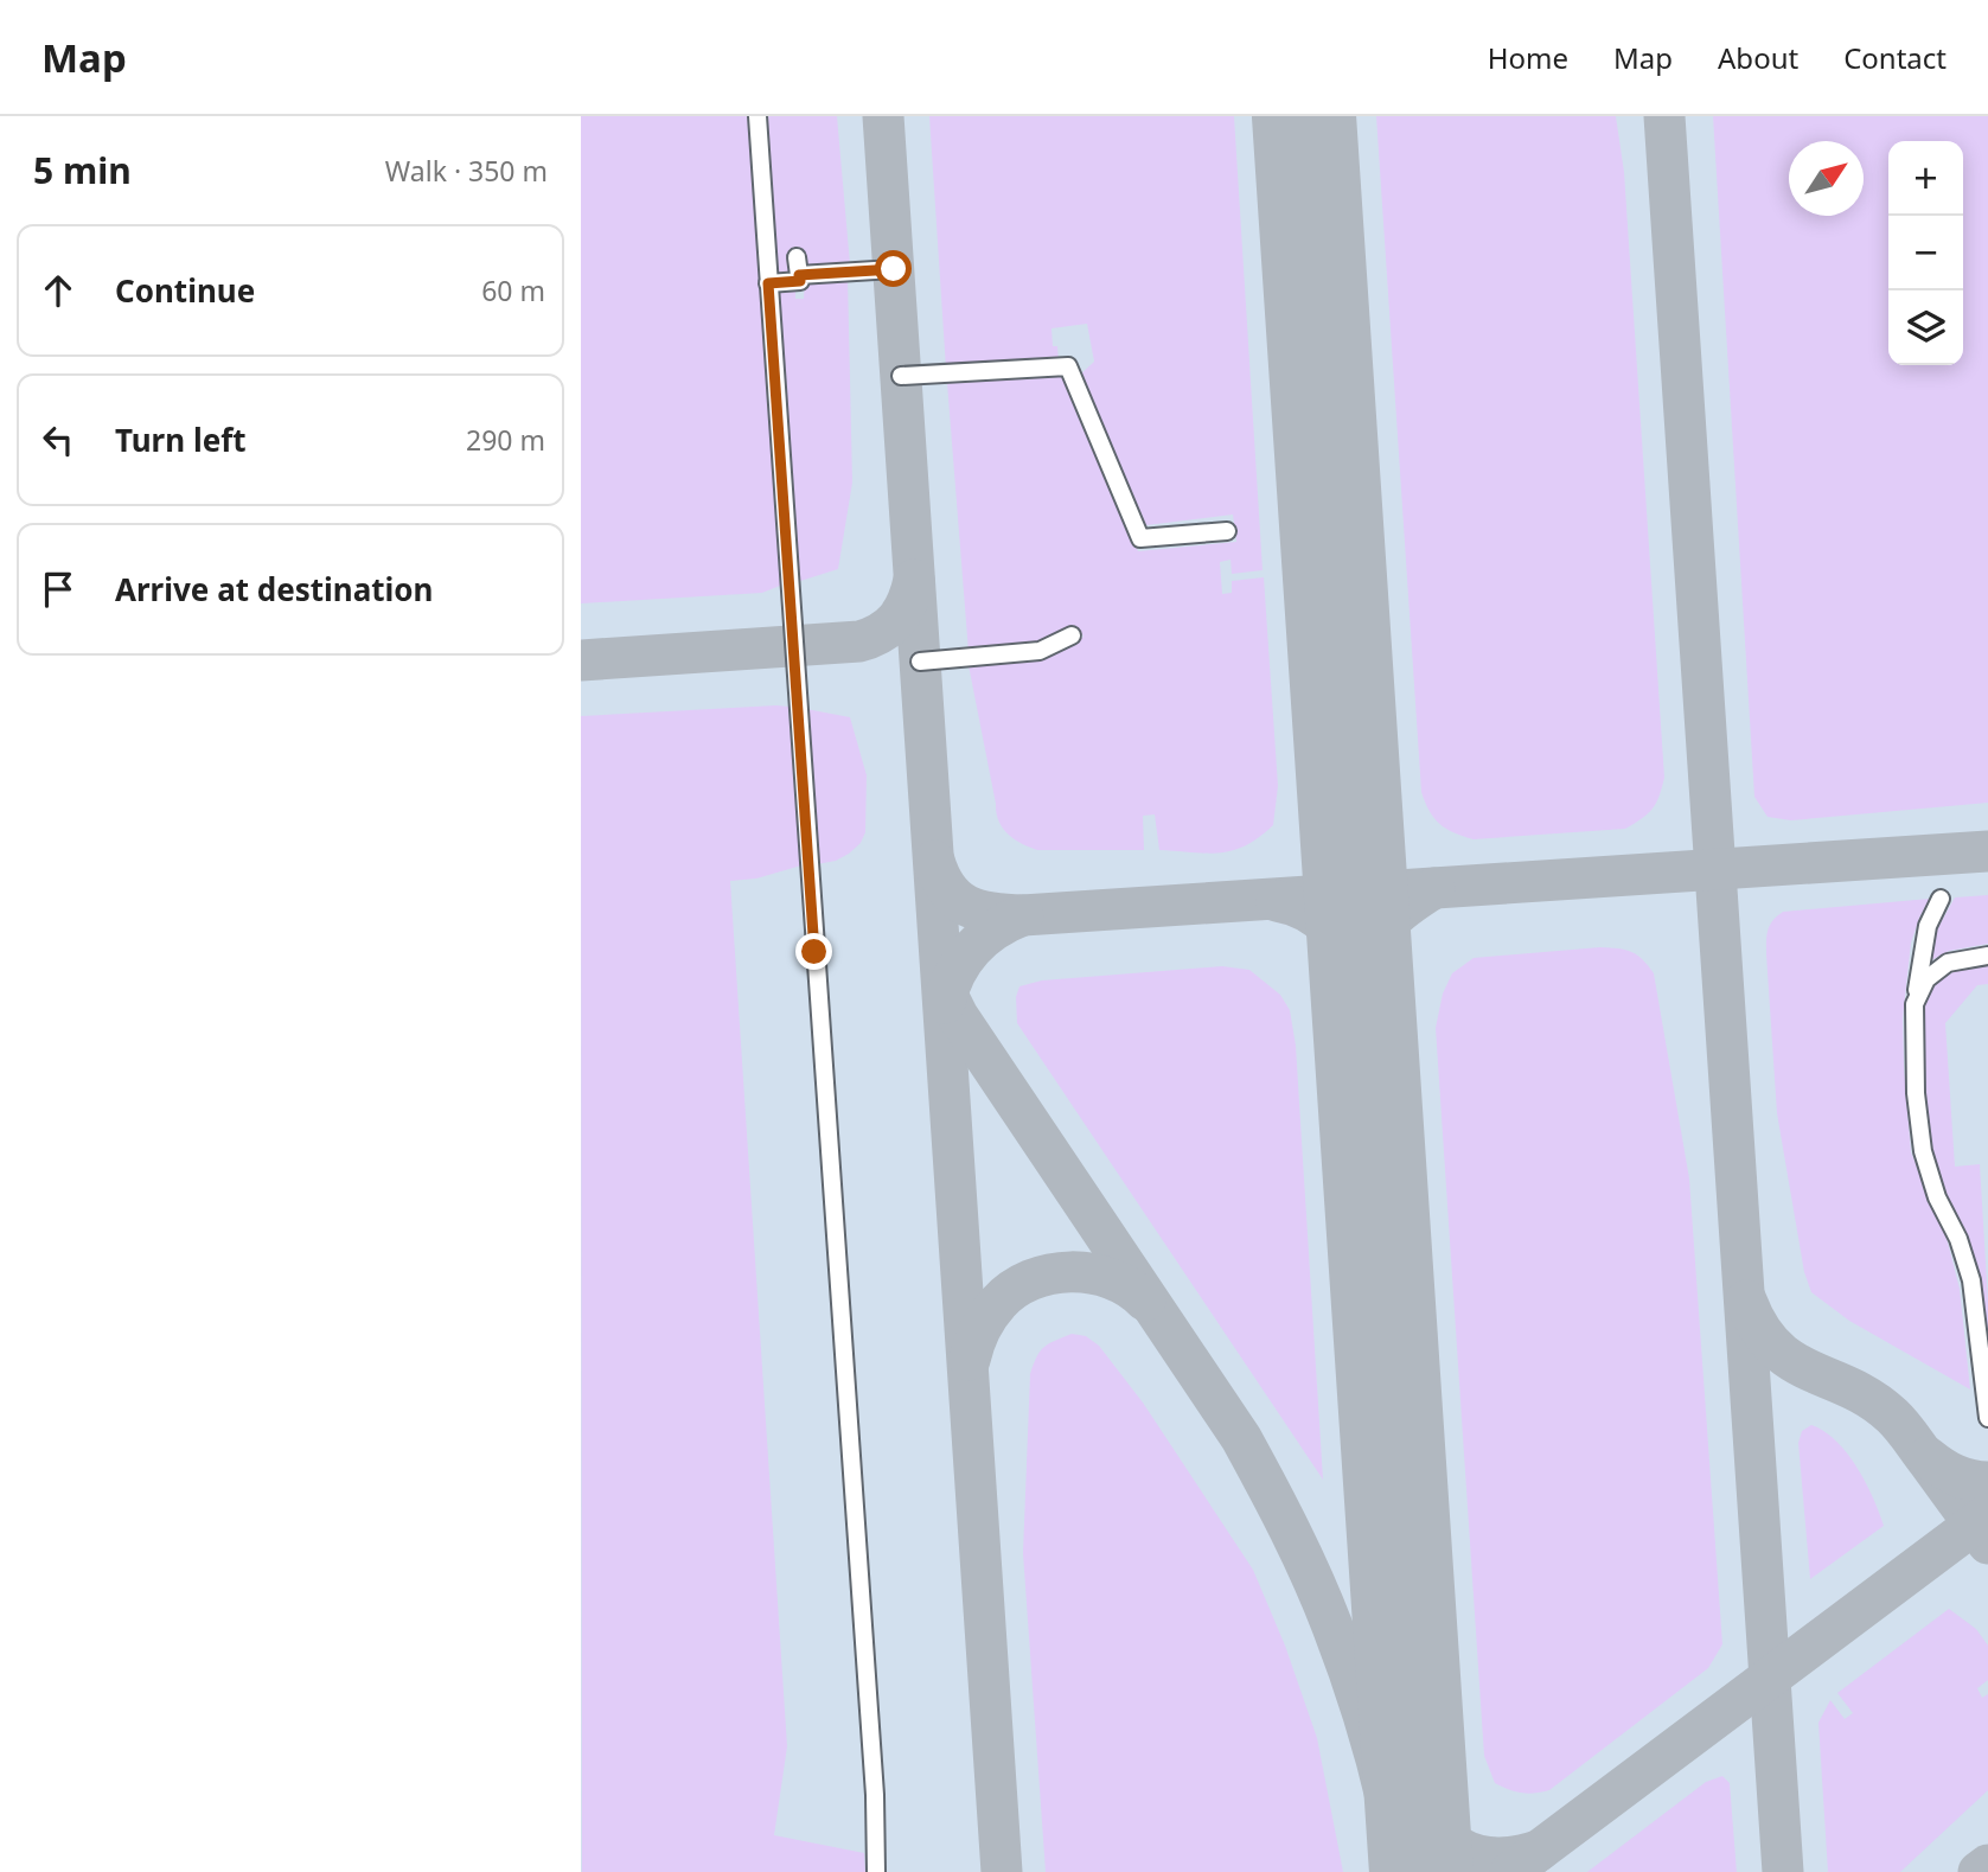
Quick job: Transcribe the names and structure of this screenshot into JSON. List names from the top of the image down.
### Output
{
  "north": "top right",
  "page": {
    "header": "Map",
    "nav": [
      "Home",
      "Map",
      "About",
      "Contact"
    ],
    "heading": ["5 min", "Walk · 350 m"],
    "map_buttons": ["+", "−"],
    "list": [
      ["Continue", "60 m"],
      ["Turn left", "290 m"],
      "Arrive at destination"
    ]
  }
}
